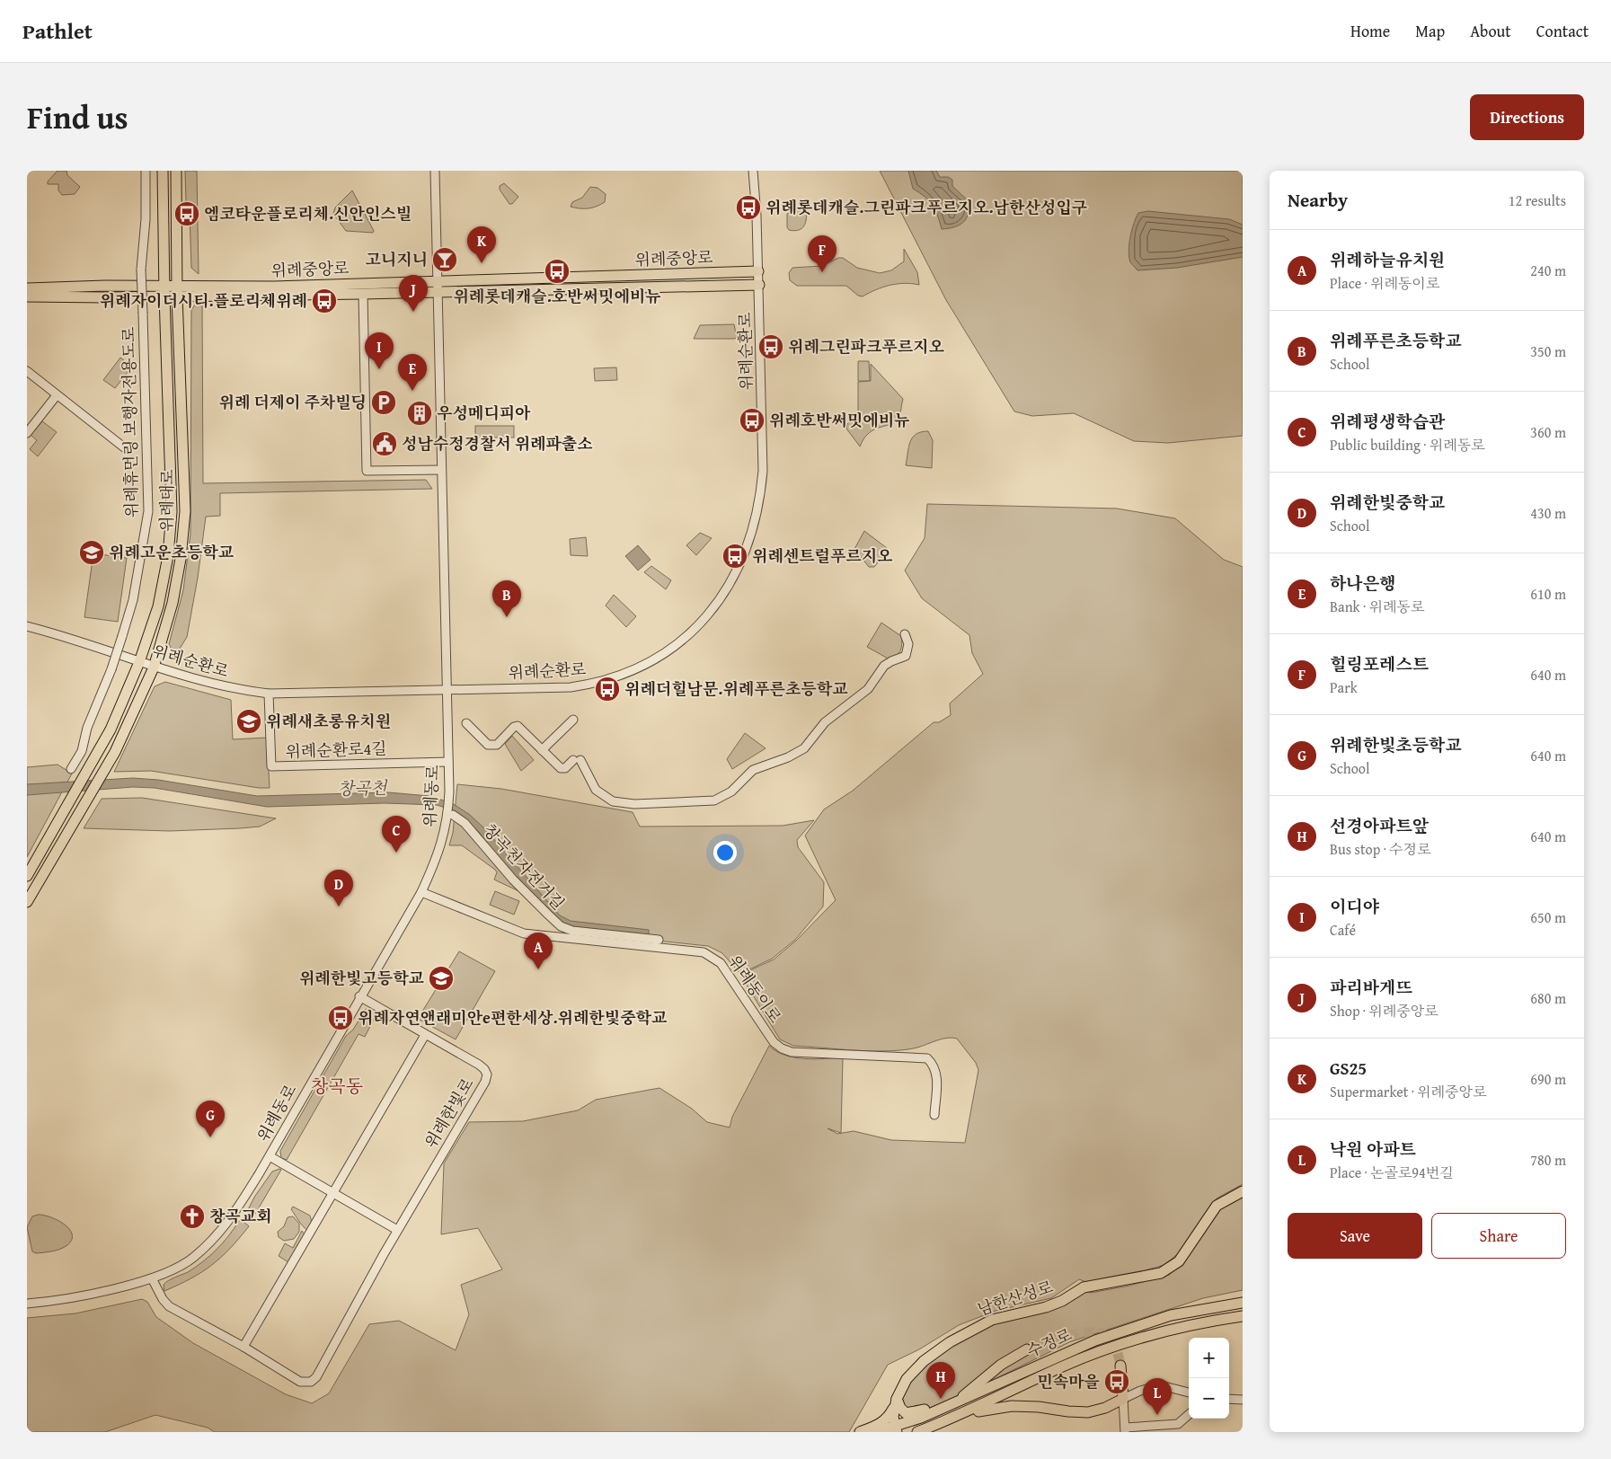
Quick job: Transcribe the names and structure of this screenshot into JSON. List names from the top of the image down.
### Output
{
  "streets": {
    "main road": [
      "위례중앙로",
      "위례대로",
      "남한산성로",
      "수정로"
    ],
    "street": [
      "위례순환로",
      "위례휴먼링 보행자전용도로",
      "위례순환로4길",
      "위례동로",
      "창곡천자전거길",
      "위례동이로",
      "위례한빛로"
    ]
  },
  "crossings": [
    ["위례중앙로", "위례순환로"],
    ["위례중앙로", "위례대로"],
    ["위례중앙로", "위례동로"],
    ["위례순환로", "위례대로"],
    ["위례순환로", "위례순환로4길"],
    ["위례순환로", "위례동로"],
    ["위례순환로4길", "위례동로"],
    ["위례동로", "위례동이로"],
    ["위례동로", "위례한빛로"],
    ["남한산성로", "수정로"]
  ],
  "districts": ["창곡동"],
  "water": ["창곡천"],
  "places": {
    "bus stop": [
      "위례롯데캐슬.그린파크푸르지오.남한산성입구",
      "엠코타운플로리체.신안인스빌",
      "위례롯데캐슬.호반써밋에비뉴",
      "위례자이더시티.플로리체위례",
      "위례그린파크푸르지오",
      "위례호반써밋에비뉴",
      "위례센트럴푸르지오",
      "위례더힐남문.위례푸른초등학교",
      "위례자연앤래미안e편한세상.위례한빛중학교",
      "민속마을"
    ],
    "bar": ["고니지니"],
    "parking": ["위례 더제이 주차빌딩"],
    "building": ["우성메디피아"],
    "public building": ["성남수정경찰서 위례파출소"],
    "school or university": ["위례고운초등학교", "위례새초롱유치원", "위례한빛고등학교"],
    "church": ["창곡교회"]
  },
  "page": {
    "header": "Pathlet",
    "nav": [
      "Home",
      "Map",
      "About",
      "Contact"
    ],
    "title": "Find us",
    "buttons": [
      "Directions",
      ["Save", "Share"]
    ],
    "heading": ["Nearby", "12 results"],
    "pins": [
      "K",
      "F",
      "J",
      "I",
      "E",
      "B",
      "C",
      "D",
      "A",
      "G",
      "H",
      "L"
    ],
    "list": [
      {
        "mark": "A",
        "name": "위례하늘유치원",
        "note": "Place · 위례동이로",
        "value": "240 m"
      },
      {
        "mark": "B",
        "name": "위례푸른초등학교",
        "note": "School",
        "value": "350 m"
      },
      {
        "mark": "C",
        "name": "위례평생학습관",
        "note": "Public building · 위례동로",
        "value": "360 m"
      },
      {
        "mark": "D",
        "name": "위례한빛중학교",
        "note": "School",
        "value": "430 m"
      },
      {
        "mark": "E",
        "name": "하나은행",
        "note": "Bank · 위례동로",
        "value": "610 m"
      },
      {
        "mark": "F",
        "name": "힐링포레스트",
        "note": "Park",
        "value": "640 m"
      },
      {
        "mark": "G",
        "name": "위례한빛초등학교",
        "note": "School",
        "value": "640 m"
      },
      {
        "mark": "H",
        "name": "선경아파트앞",
        "note": "Bus stop · 수정로",
        "value": "640 m"
      },
      {
        "mark": "I",
        "name": "이디야",
        "note": "Café",
        "value": "650 m"
      },
      {
        "mark": "J",
        "name": "파리바게뜨",
        "note": "Shop · 위례중앙로",
        "value": "680 m"
      },
      {
        "mark": "K",
        "name": "GS25",
        "note": "Supermarket · 위례중앙로",
        "value": "690 m"
      },
      {
        "mark": "L",
        "name": "낙원 아파트",
        "note": "Place · 논골로94번길",
        "value": "780 m"
      }
    ],
    "map_buttons": ["+", "−"]
  }
}
